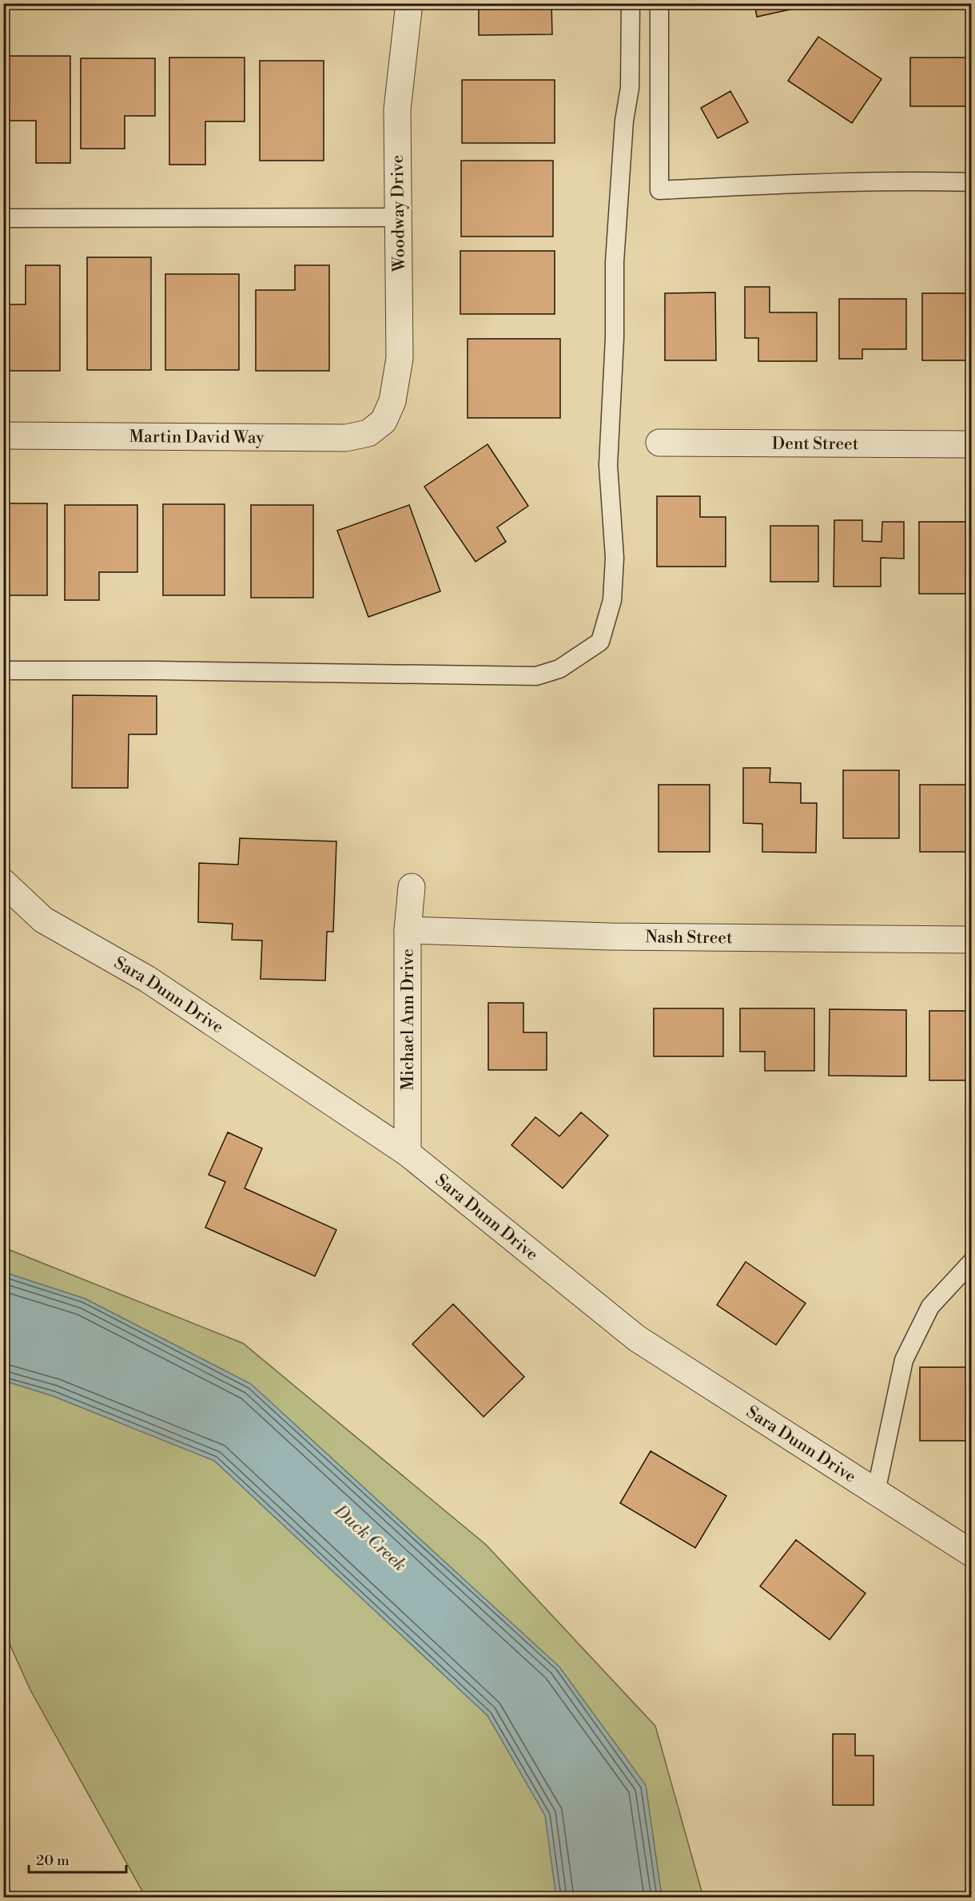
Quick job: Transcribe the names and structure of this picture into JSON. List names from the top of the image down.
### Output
{
  "streets": {
    "street": [
      "Woodway Drive",
      "Martin David Way",
      "Dent Street",
      "Nash Street",
      "Sara Dunn Drive",
      "Michael Ann Drive"
    ]
  },
  "crossings": [
    ["Woodway Drive", "Martin David Way"],
    ["Nash Street", "Michael Ann Drive"],
    ["Sara Dunn Drive", "Michael Ann Drive"]
  ],
  "water": ["Duck Creek"],
  "scale_bar": "20 m"
}
